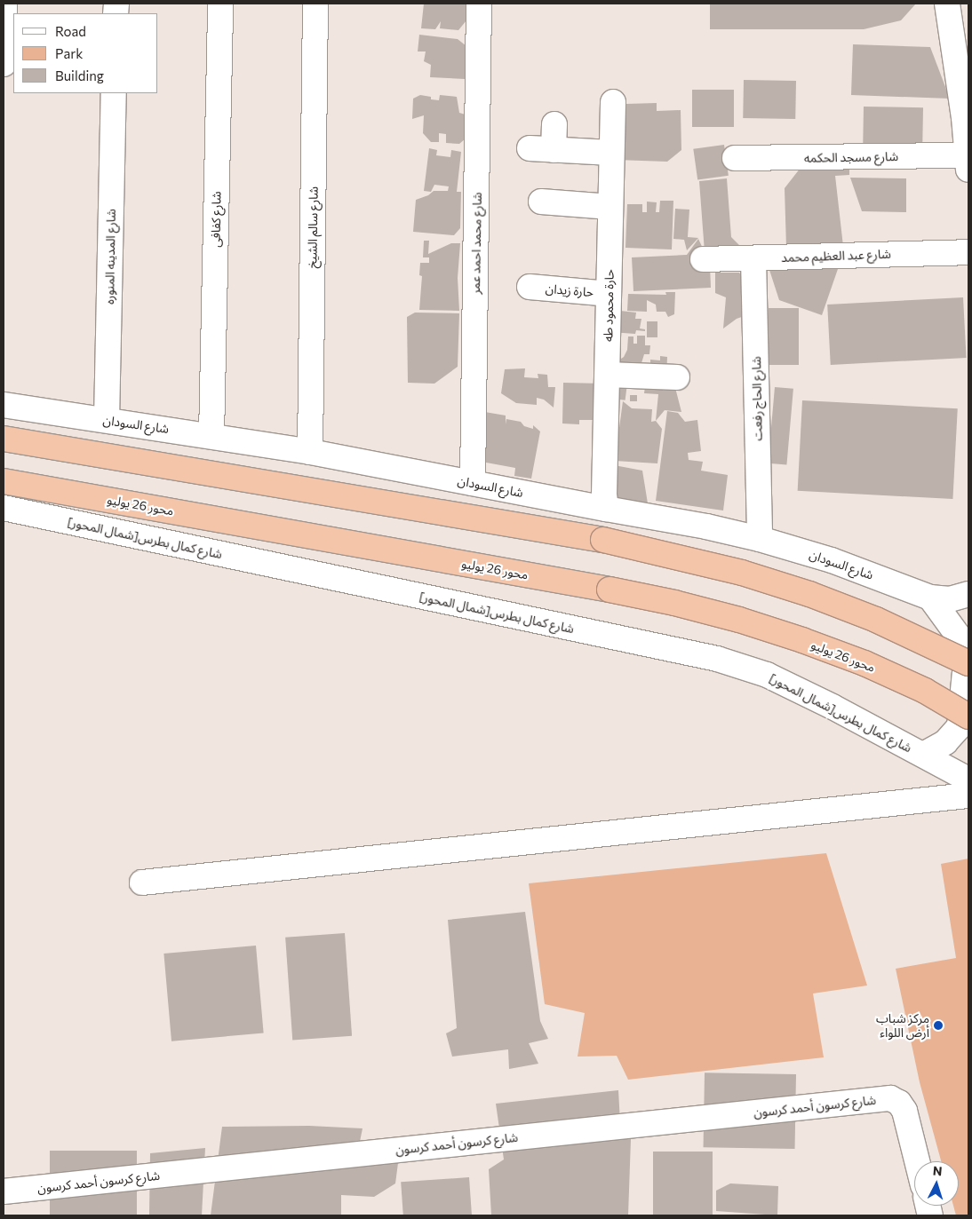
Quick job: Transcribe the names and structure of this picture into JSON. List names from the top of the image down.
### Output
{
  "streets": {
    "highway": ["محور 26 يوليو"],
    "street": [
      "شارع مسجد الحكمه",
      "شارع كفافى",
      "شارع سالم الشيخ",
      "شارع محمد احمد عمر",
      "شارع عبد العظيم محمد",
      "شارع المدينه المنوره",
      "حارة زيدان",
      "حارة محمود طه",
      "شارع الحاج رفعت",
      "شارع السودان",
      "شارع كمال بطرس[شمال المحور]",
      "شارع كرسون أحمد كرسون"
    ]
  },
  "crossings": [
    ["شارع كفافى", "شارع السودان"],
    ["شارع سالم الشيخ", "شارع السودان"],
    ["شارع محمد احمد عمر", "شارع السودان"],
    ["شارع عبد العظيم محمد", "شارع الحاج رفعت"],
    ["شارع المدينه المنوره", "شارع السودان"],
    ["حارة زيدان", "حارة محمود طه"],
    ["حارة محمود طه", "شارع السودان"],
    ["شارع الحاج رفعت", "شارع السودان"]
  ],
  "places": ["مركز شباب أرض اللواء"],
  "legend": ["Road", "Park", "Building"],
  "north": "top"
}
